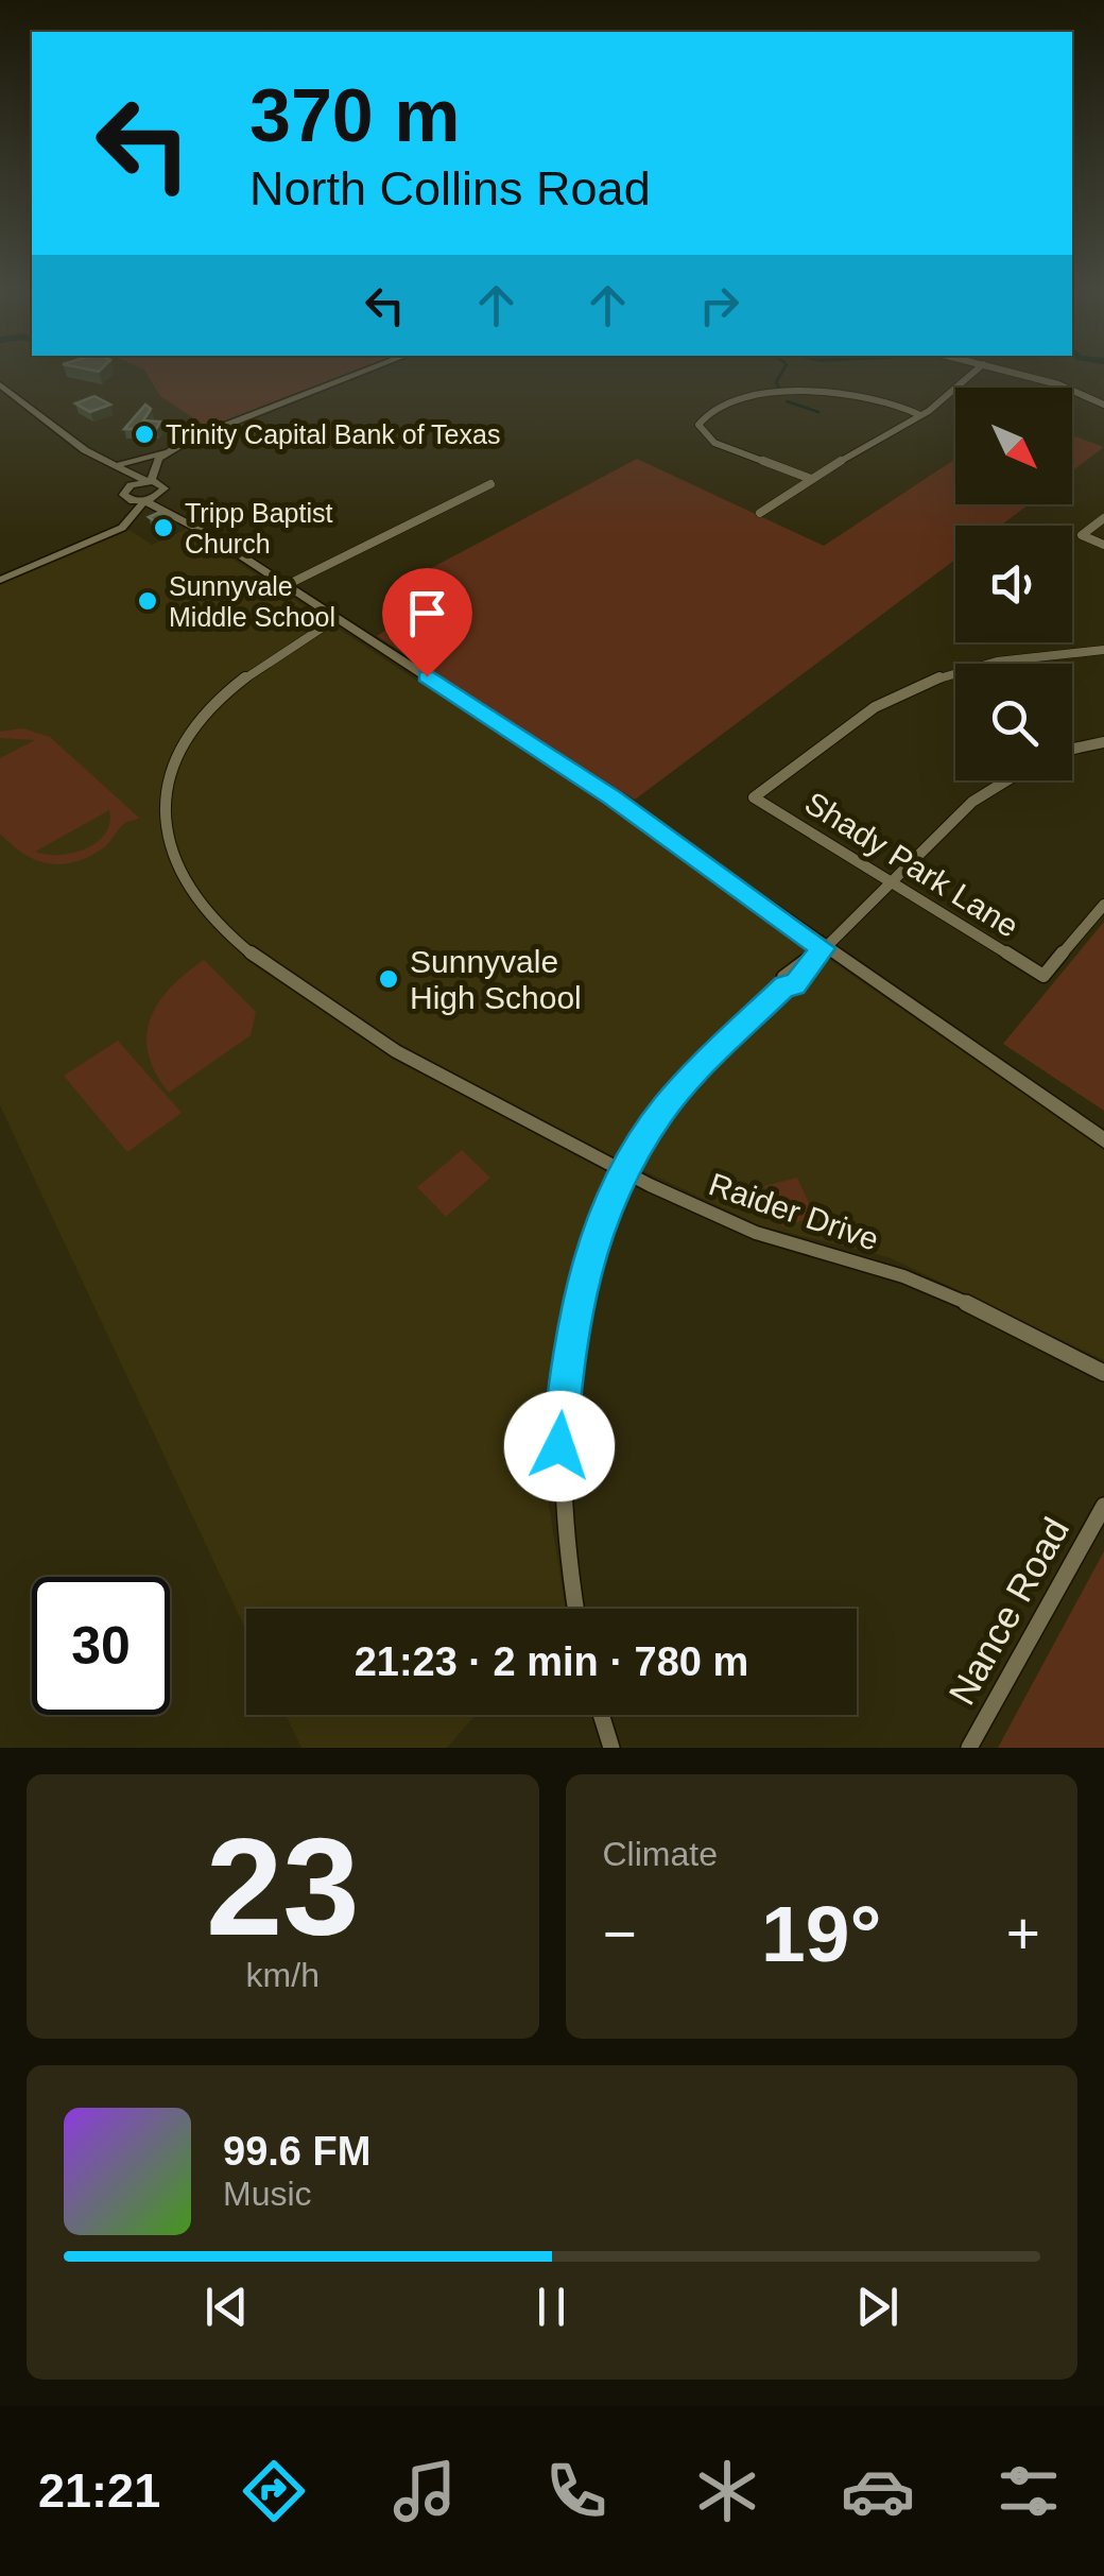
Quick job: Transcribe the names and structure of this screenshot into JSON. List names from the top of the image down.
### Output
{
  "streets": {
    "street": ["Shady Park Lane", "Raider Drive", "Nance Road"]
  },
  "places": [
    "Trinity Capital Bank of Texas",
    "Tripp Baptist Church",
    "Sunnyvale Middle School",
    "Sunnyvale High School"
  ],
  "north": "bottom right",
  "page": {
    "turn": ["370 m", "North Collins Road"],
    "limit": "30",
    "trip": "21:23 · 2 min · 780 m",
    "tile": [
      ["23", "km/h"],
      "Climate"
    ],
    "heat": ["−", "19°", "+"],
    "song": ["99.6 FM", "Music"],
    "tabs": "21:21"
  }
}
